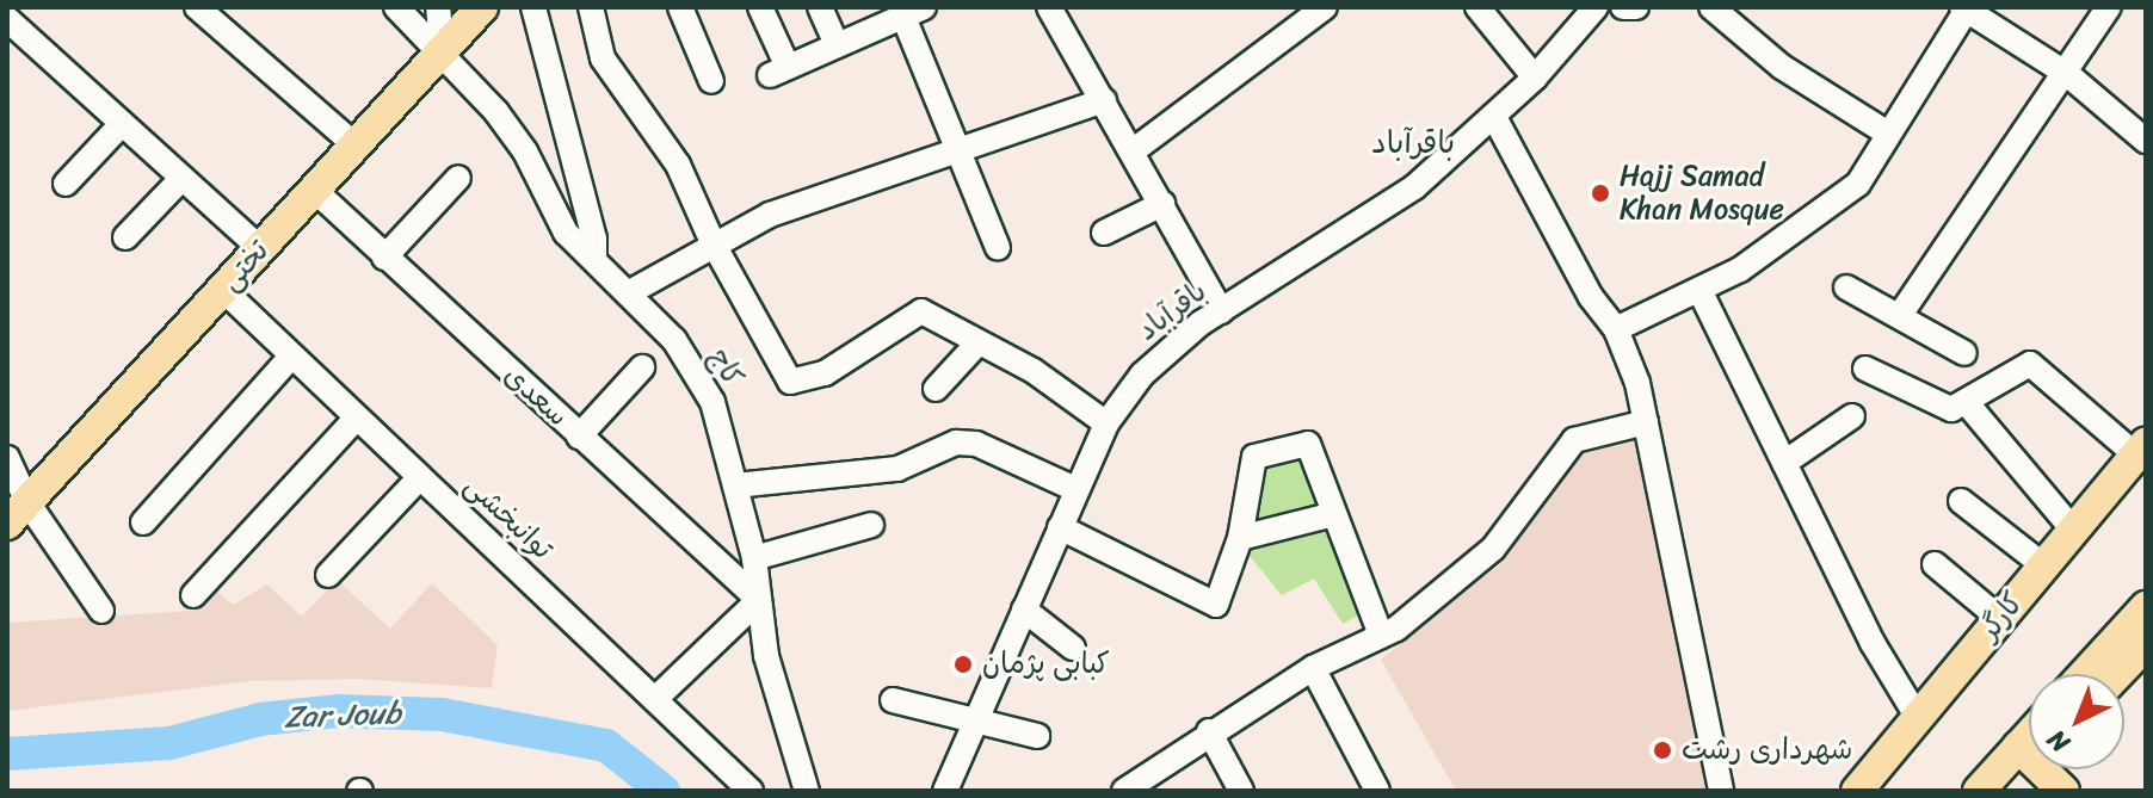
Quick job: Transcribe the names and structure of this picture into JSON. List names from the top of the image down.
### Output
{
  "streets": {
    "main road": ["تختی", "کارگر"],
    "street": [
      "باقرآباد",
      "کاج",
      "سعدی",
      "توانبخشی"
    ]
  },
  "crossings": [
    ["تختی", "کاج"],
    ["تختی", "سعدی"],
    ["تختی", "توانبخشی"],
    ["کاج", "سعدی"]
  ],
  "districts": ["باقرآباد"],
  "water": ["Zar Joub"],
  "places": ["Hajj Samad Khan Mosque", "کبابی پژمان", "شهرداری رشت"],
  "north": "bottom left"
}
